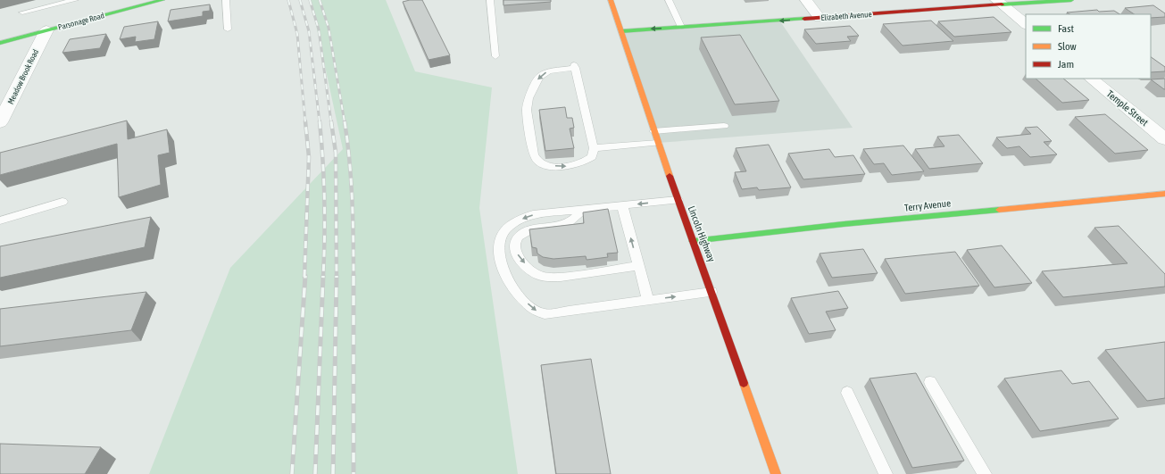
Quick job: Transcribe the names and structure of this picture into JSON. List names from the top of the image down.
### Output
{
  "streets": {
    "street": [
      "Elizabeth Avenue",
      "Parsonage Road",
      "Meadow Brook Road",
      "Temple Street",
      "Terry Avenue",
      "Lincoln Highway"
    ]
  },
  "crossings": [
    ["Elizabeth Avenue", "Lincoln Highway"],
    ["Parsonage Road", "Meadow Brook Road"],
    ["Terry Avenue", "Lincoln Highway"]
  ],
  "one_way": ["Elizabeth Avenue"],
  "legend": ["Fast", "Slow", "Jam"]
}
